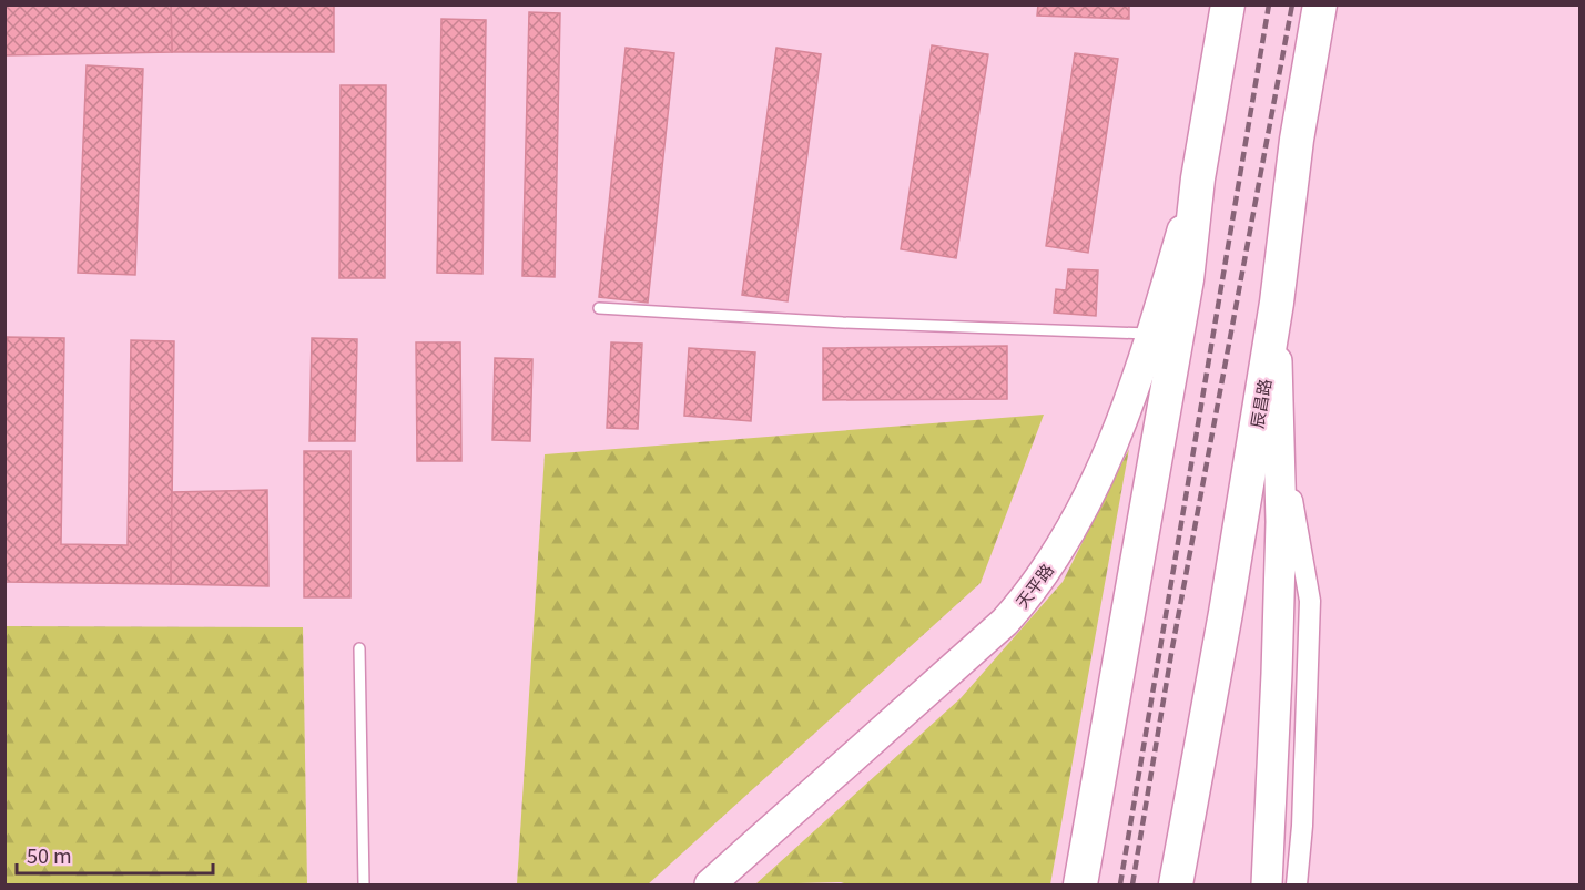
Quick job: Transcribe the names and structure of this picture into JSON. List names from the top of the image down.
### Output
{
  "streets": {
    "main road": ["辰昌路"],
    "street": ["天平路"]
  },
  "scale_bar": "50 m"
}
